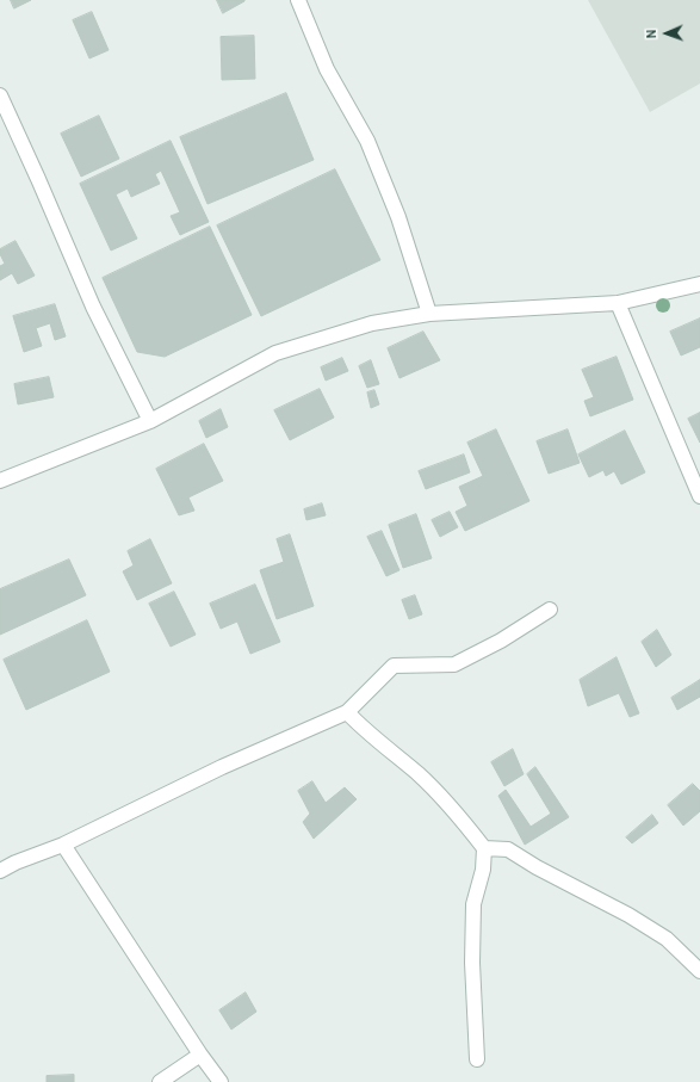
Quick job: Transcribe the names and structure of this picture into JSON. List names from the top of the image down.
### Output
{
  "north": "left"
}
